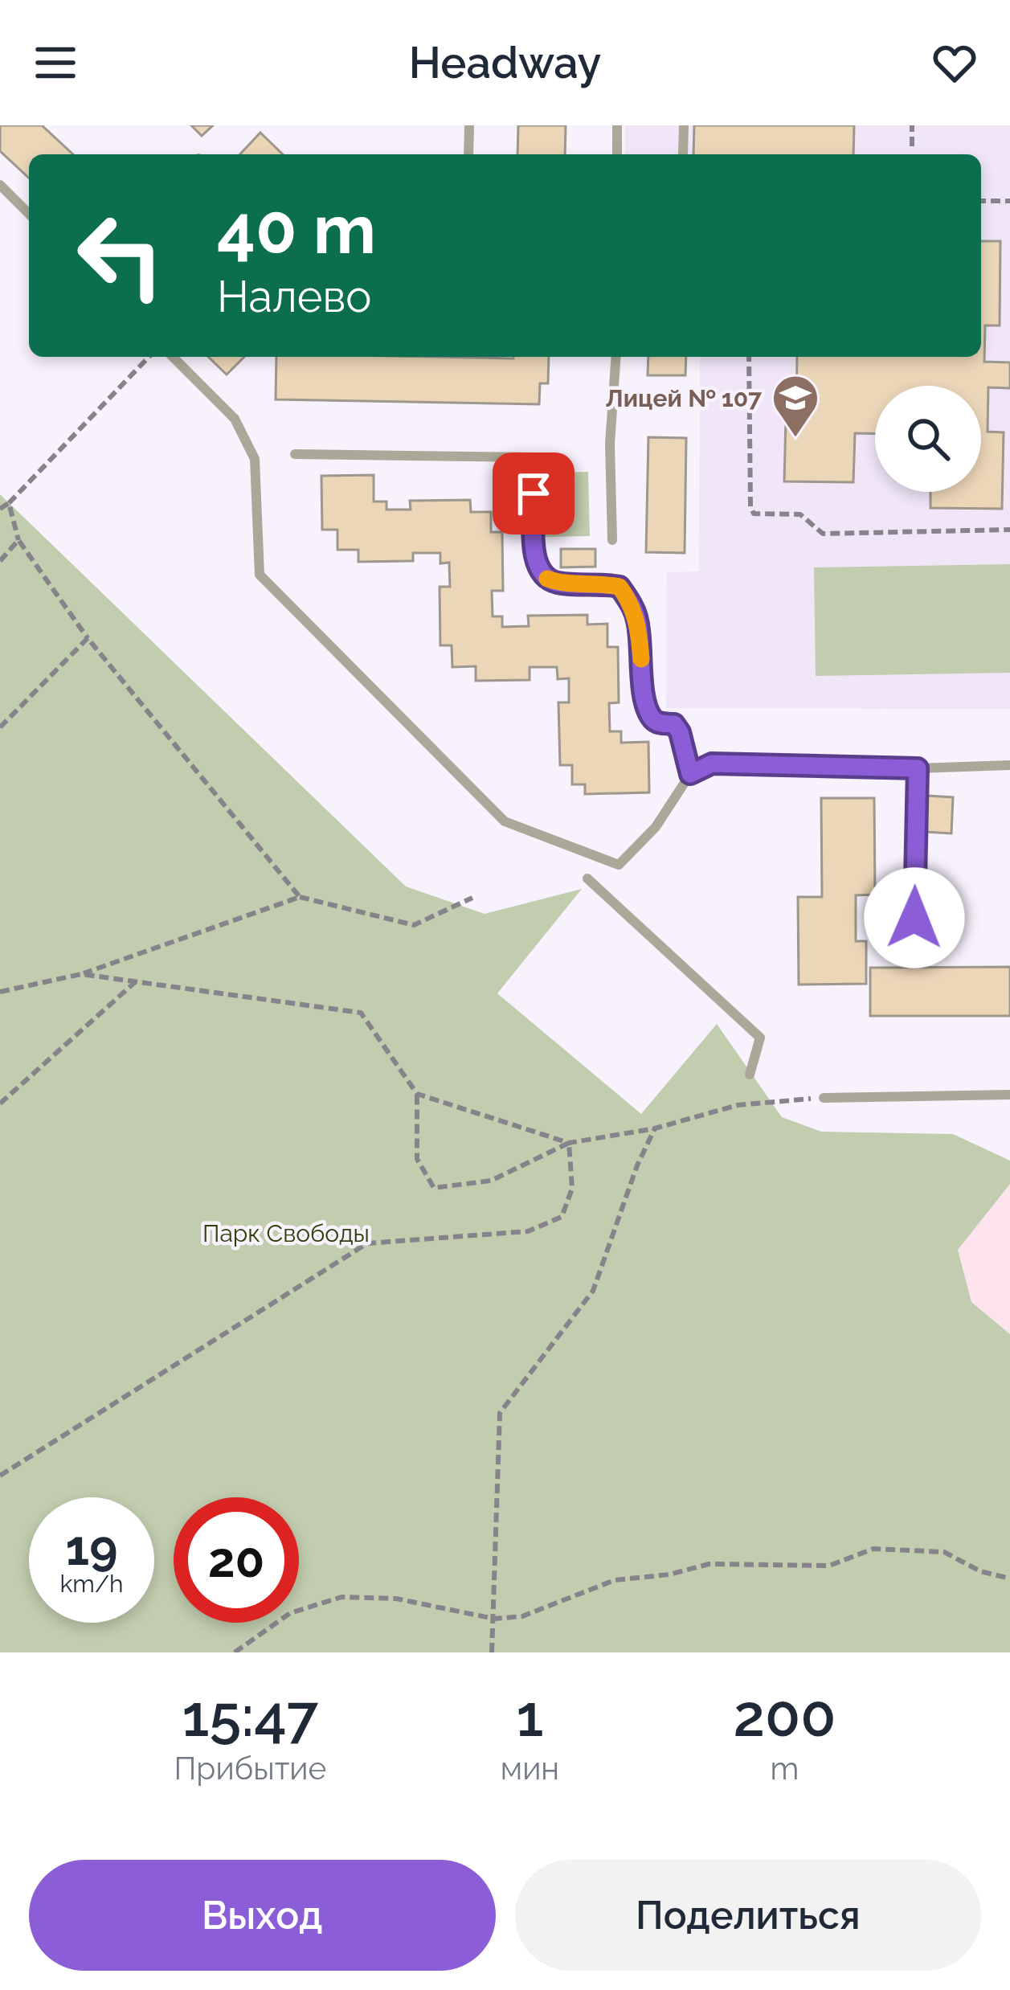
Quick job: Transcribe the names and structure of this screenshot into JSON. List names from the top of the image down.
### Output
{
  "parks": ["Парк Свободы"],
  "places": {
    "school or university": ["Лицей № 107"]
  },
  "page": {
    "header": "Headway",
    "turn": ["40 m", "Налево"],
    "speed": "19 km/h",
    "limit": "20",
    "eta": [
      "15:47",
      "Прибытие",
      "1",
      "мин",
      "200",
      "m"
    ],
    "buttons": ["Выход", "Поделиться"]
  }
}
